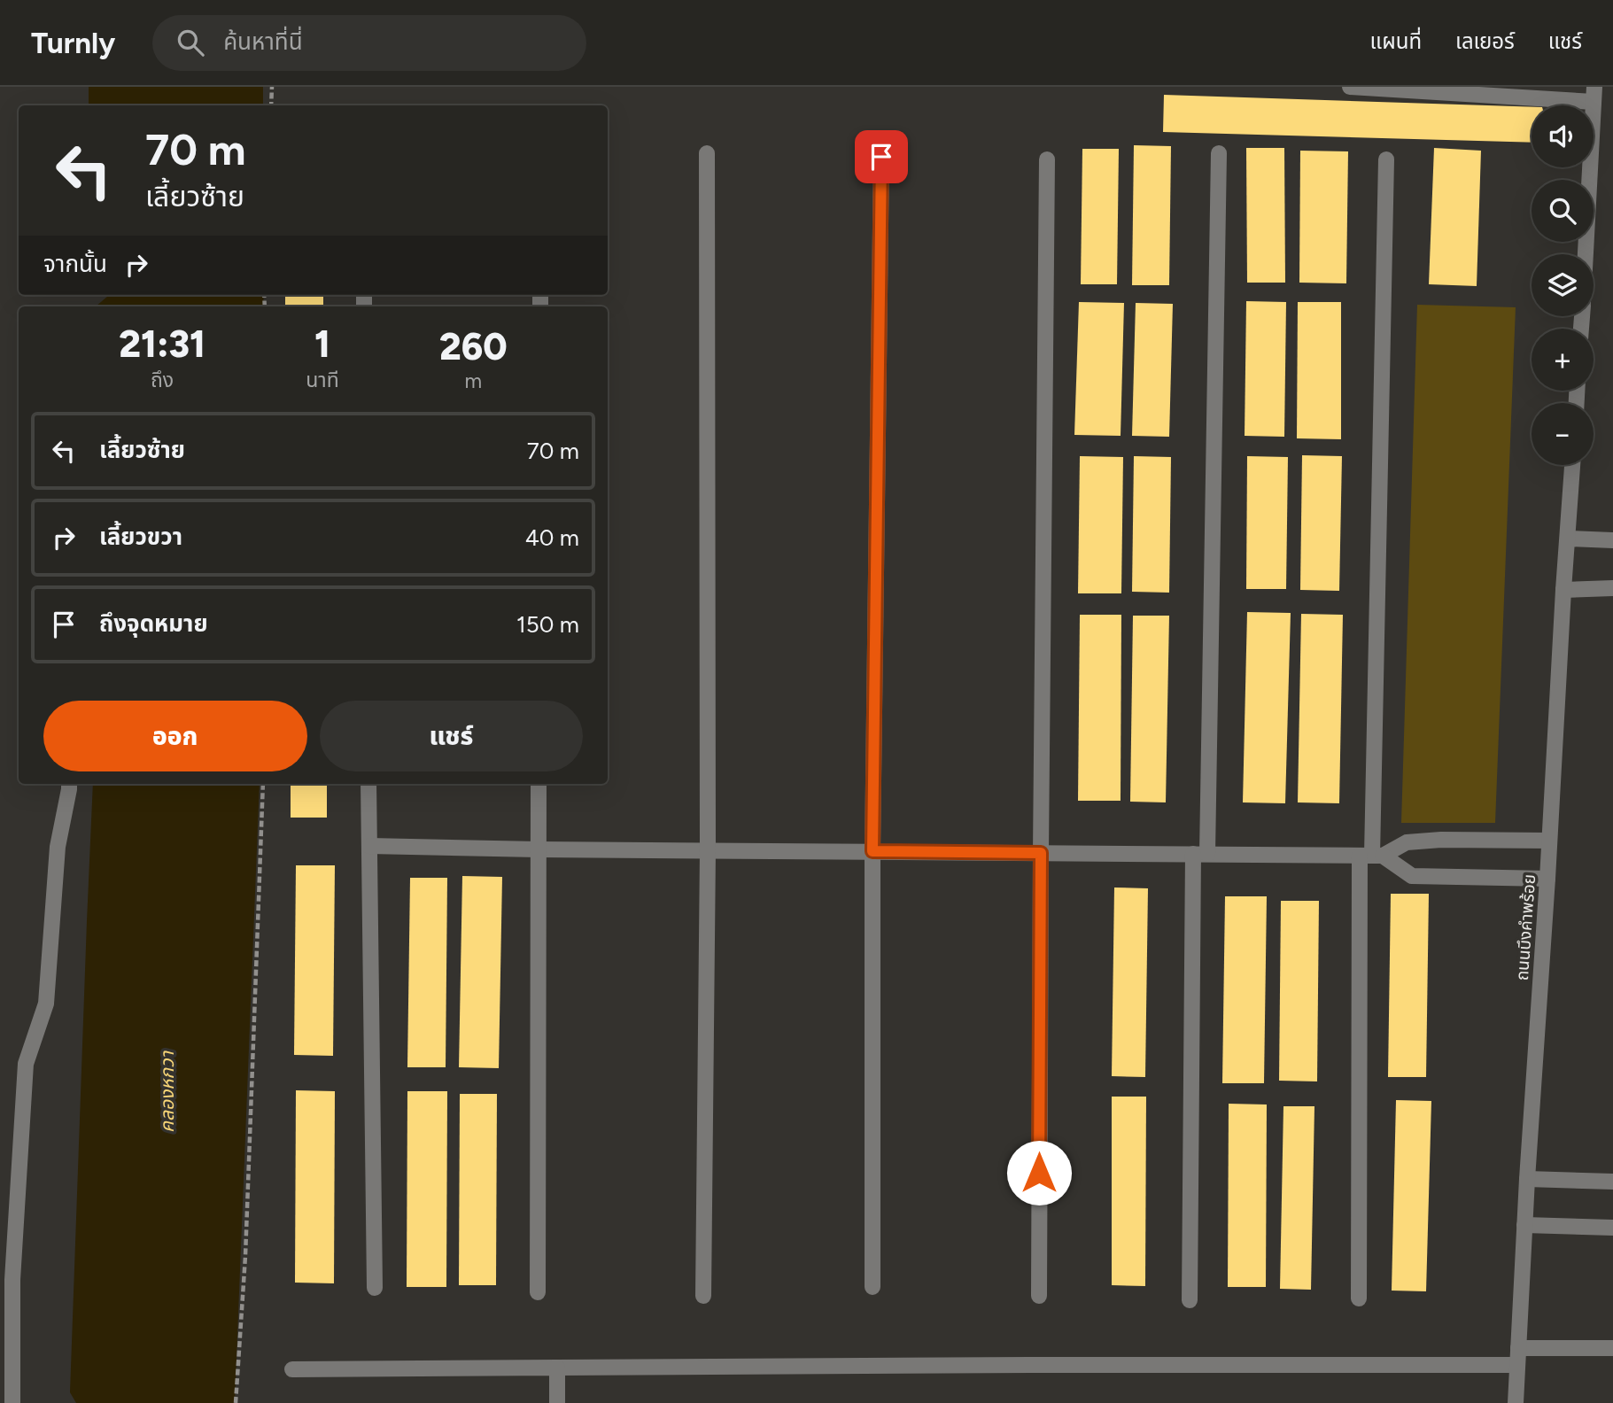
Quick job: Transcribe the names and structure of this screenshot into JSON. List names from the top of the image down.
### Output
{
  "streets": {
    "street": ["ถนนบึงคำพร้อย"]
  },
  "water": ["คลองหกวา"],
  "page": {
    "header": "Turnly",
    "search": "ค้นหาที่นี่",
    "nav": ["แผนที่", "เลเยอร์", "แชร์"],
    "map_buttons": ["+", "−"],
    "turn": ["70 m", "เลี้ยวซ้าย"],
    "then": "จากนั้น",
    "eta": [
      "21:31",
      "ถึง",
      "1",
      "นาที",
      "260",
      "m"
    ],
    "list": [
      {
        "name": "เลี้ยวซ้าย",
        "value": "70 m"
      },
      {
        "name": "เลี้ยวขวา",
        "value": "40 m"
      },
      {
        "name": "ถึงจุดหมาย",
        "value": "150 m"
      }
    ],
    "buttons": ["ออก", "แชร์"]
  }
}
